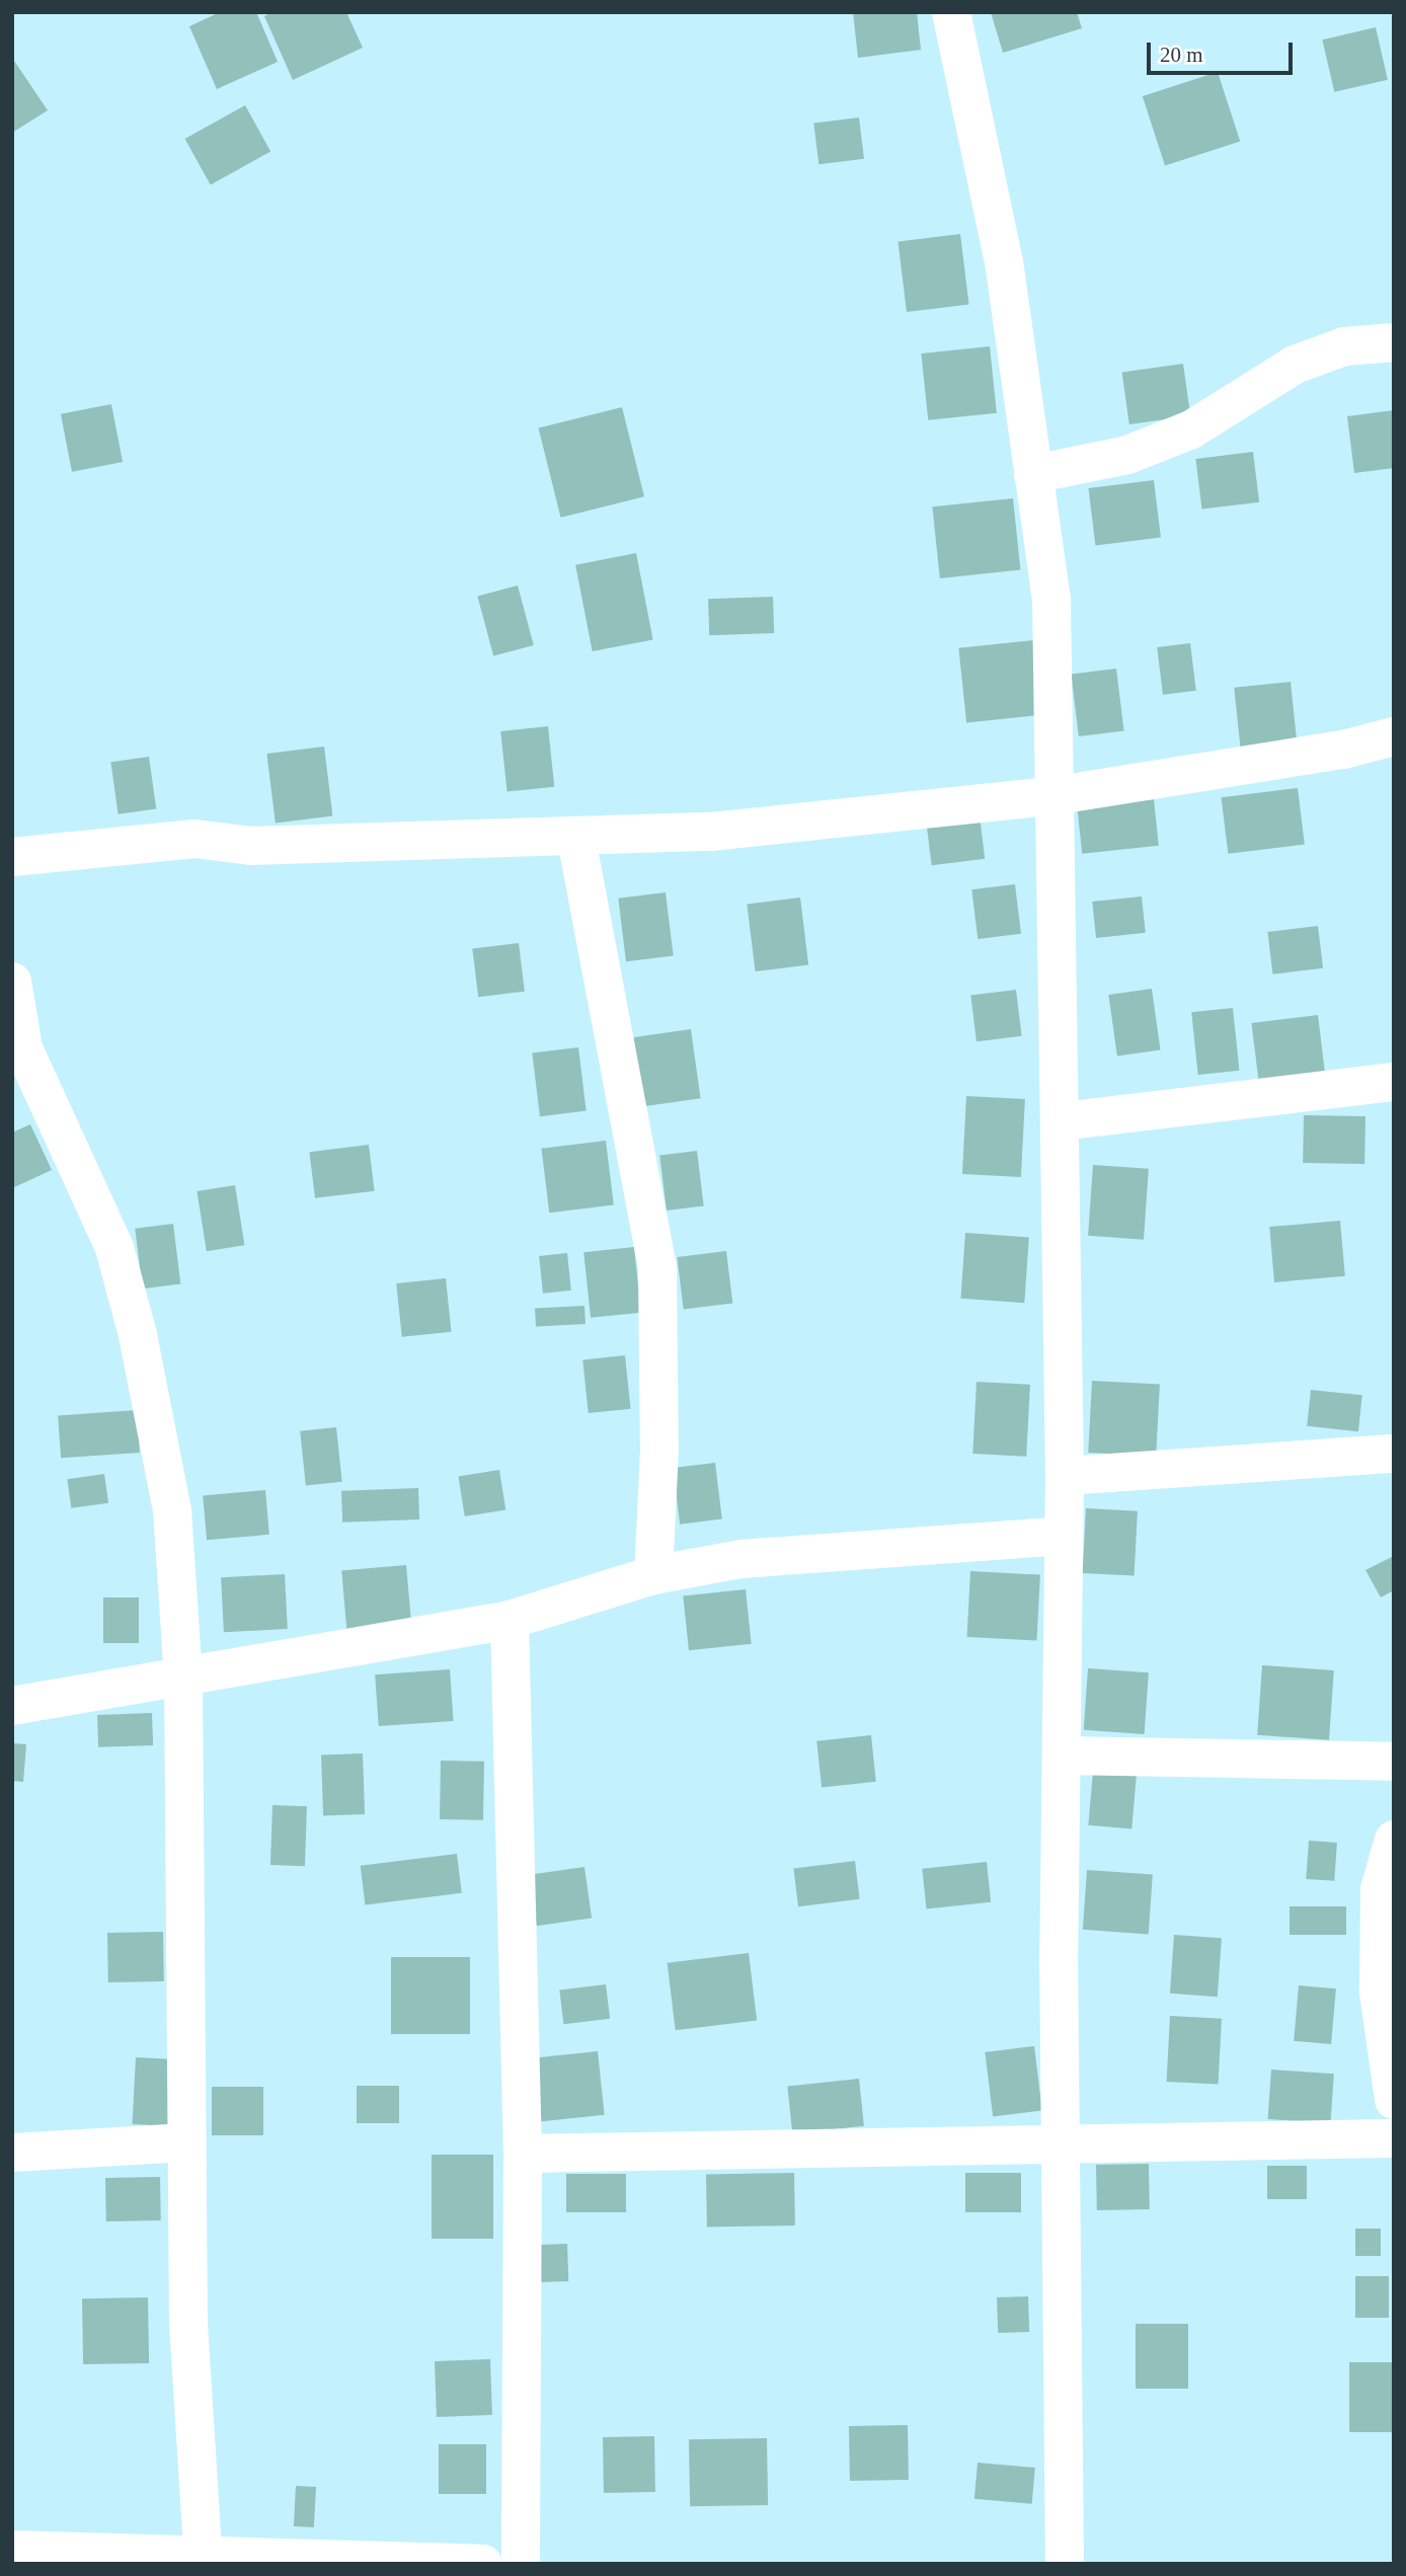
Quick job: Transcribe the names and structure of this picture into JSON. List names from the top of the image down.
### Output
{
  "scale_bar": "20 m"
}
